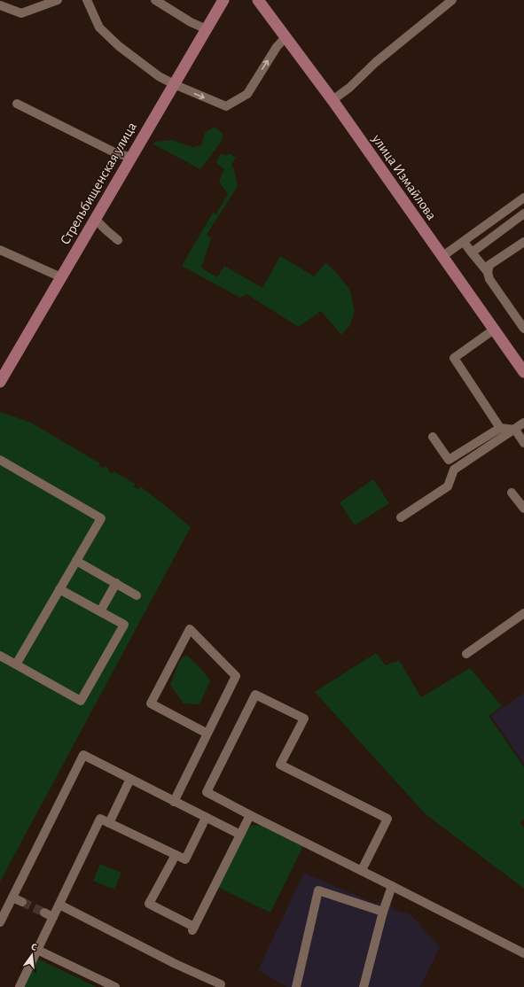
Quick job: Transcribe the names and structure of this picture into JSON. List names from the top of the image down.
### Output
{
  "streets": {
    "main road": ["улица Измайлова", "Стрельбищенская улица"]
  },
  "north": "top"
}
